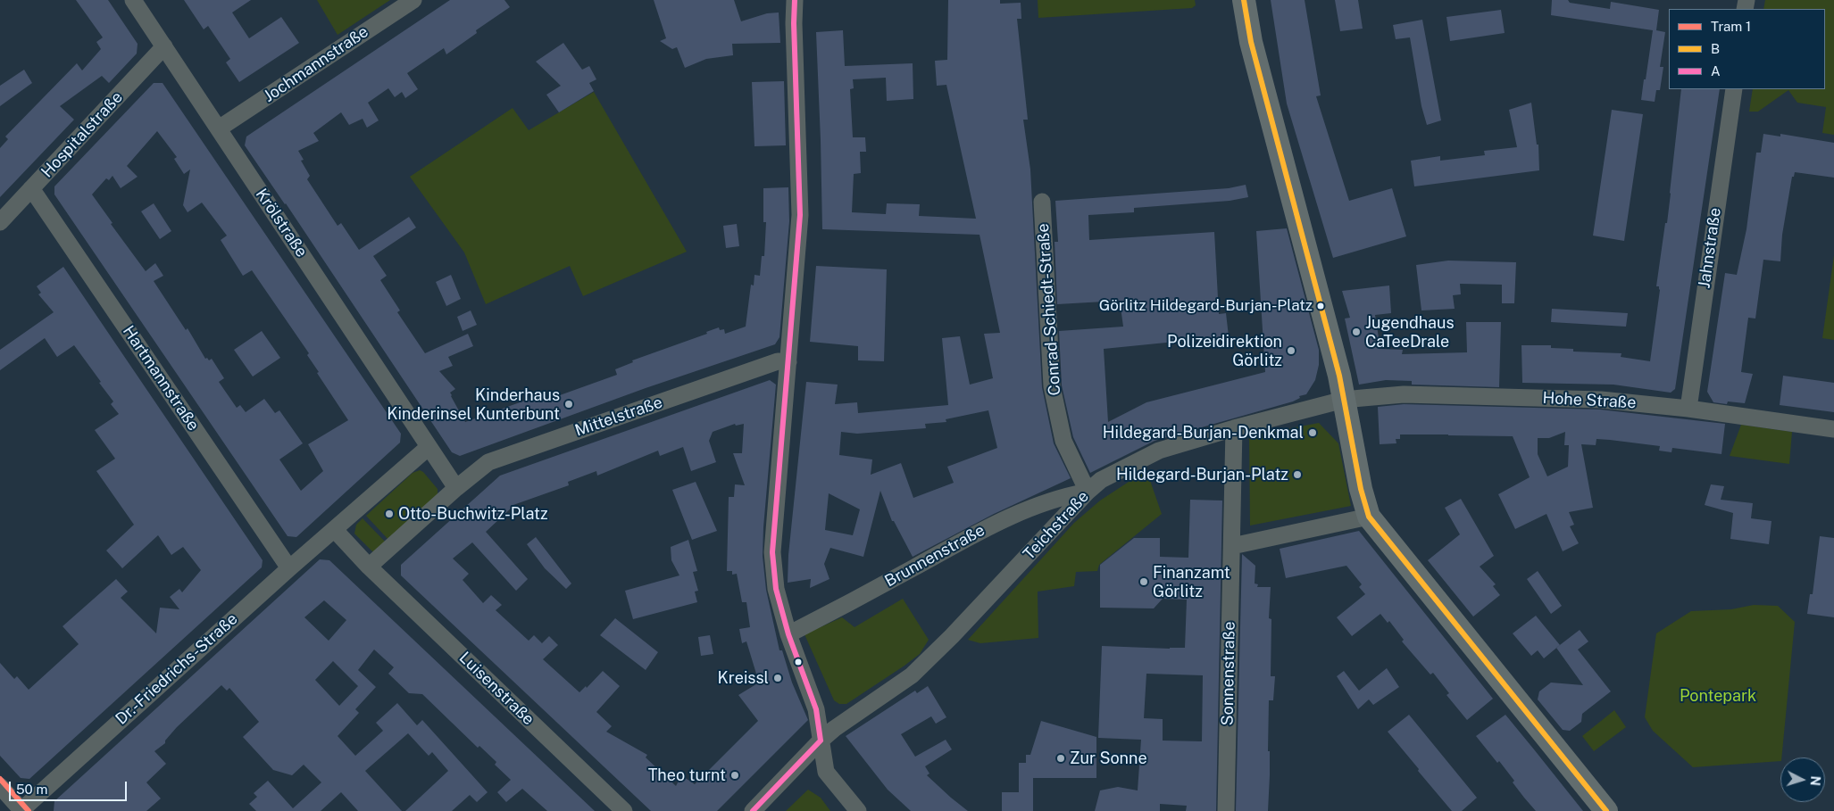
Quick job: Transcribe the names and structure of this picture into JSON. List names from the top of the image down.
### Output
{
  "streets": {
    "street": [
      "Jochmannstraße",
      "Hospitalstraße",
      "Krölstraße",
      "Jahnstraße",
      "Conrad-Schiedt-Straße",
      "Hartmannstraße",
      "Hohe Straße",
      "Mittelstraße",
      "Teichstraße",
      "Brunnenstraße",
      "Dr.-Friedrichs-Straße",
      "Sonnenstraße",
      "Luisenstraße"
    ]
  },
  "crossings": [
    ["Jochmannstraße", "Krölstraße"],
    ["Hospitalstraße", "Krölstraße"],
    ["Hospitalstraße", "Hartmannstraße"],
    ["Jahnstraße", "Hohe Straße"],
    ["Conrad-Schiedt-Straße", "Teichstraße"],
    ["Conrad-Schiedt-Straße", "Brunnenstraße"],
    ["Hartmannstraße", "Dr.-Friedrichs-Straße"],
    ["Hohe Straße", "Teichstraße"],
    ["Teichstraße", "Brunnenstraße"],
    ["Teichstraße", "Sonnenstraße"]
  ],
  "parks": ["Pontepark"],
  "places": [
    "Görlitz Hildegard-Burjan-Platz",
    "Jugendhaus CaTeeDrale",
    "Polizeidirektion Görlitz",
    "Kinderhaus Kinderinsel Kunterbunt",
    "Hildegard-Burjan-Denkmal",
    "Hildegard-Burjan-Platz",
    "Otto-Buchwitz-Platz",
    "Finanzamt Görlitz",
    "Kreissl",
    "Zur Sonne",
    "Theo turnt"
  ],
  "lines": ["transit line B", "transit line A", "tram line 1"],
  "legend": ["Tram 1", "B", "A"],
  "scale_bar": "50 m",
  "north": "right"
}
